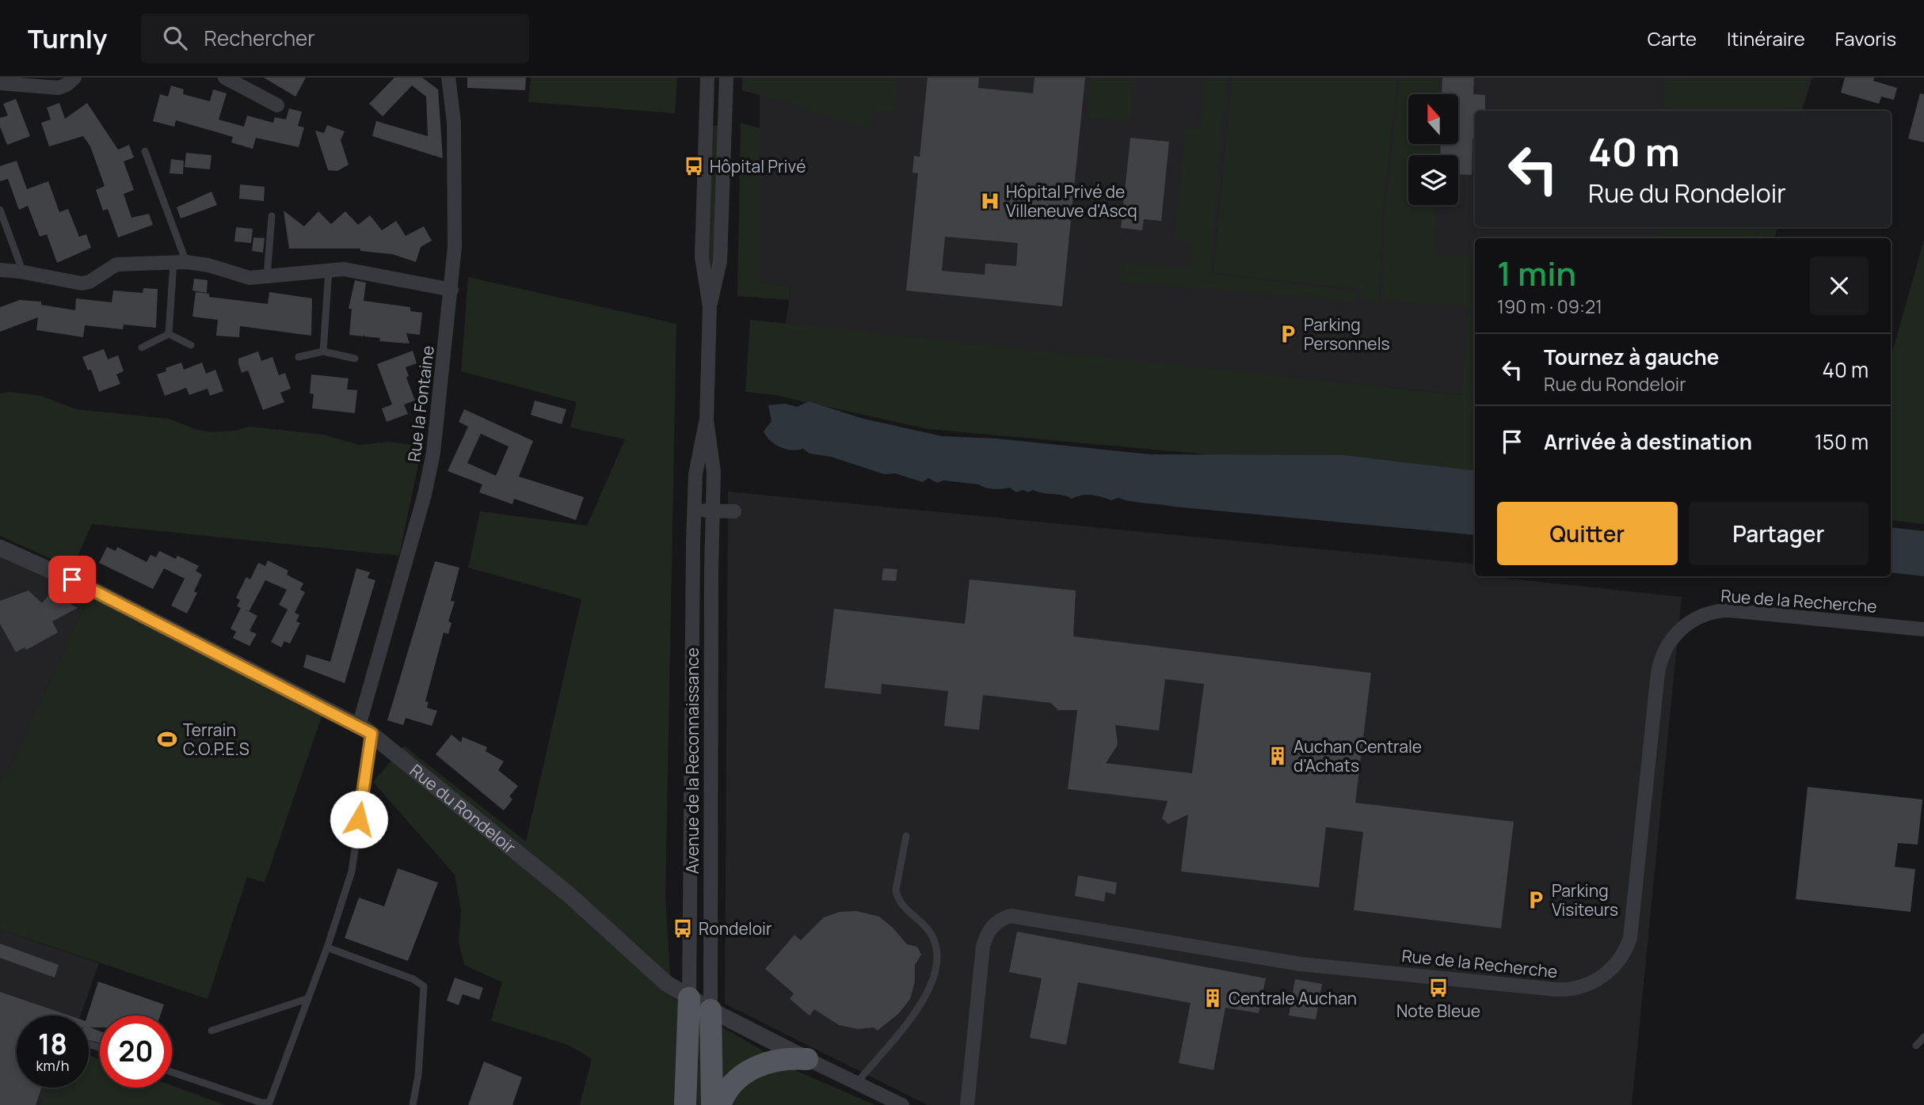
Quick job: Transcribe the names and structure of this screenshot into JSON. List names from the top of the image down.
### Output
{
  "streets": {
    "street": [
      "Rue la Fontaine",
      "Rue de la Recherche",
      "Avenue de la Reconnaissance",
      "Rue du Rondeloir"
    ]
  },
  "crossings": [
    ["Rue la Fontaine", "Rue du Rondeloir"],
    ["Avenue de la Reconnaissance", "Rue du Rondeloir"]
  ],
  "places": {
    "bus stop": ["Hôpital Privé", "Rondeloir", "Note Bleue"],
    "hospital": ["Hôpital Privé de Villeneuve d'Ascq"],
    "parking": ["Parking Personnels", "Parking Visiteurs"],
    "sports": ["Terrain C.O.P.E.S"],
    "building": ["Auchan Centrale d'Achats", "Centrale Auchan"]
  },
  "north": "top",
  "page": {
    "header": "Turnly",
    "search": "Rechercher",
    "nav": ["Carte", "Itinéraire", "Favoris"],
    "turn": ["40 m", "Rue du Rondeloir"],
    "heading": ["1 min", "190 m · 09:21"],
    "list": [
      {
        "name": "Tournez à gauche",
        "note": "Rue du Rondeloir",
        "value": "40 m"
      },
      {
        "name": "Arrivée à destination",
        "value": "150 m"
      }
    ],
    "buttons": ["Quitter", "Partager"],
    "speed": "18 km/h",
    "limit": "20"
  }
}
